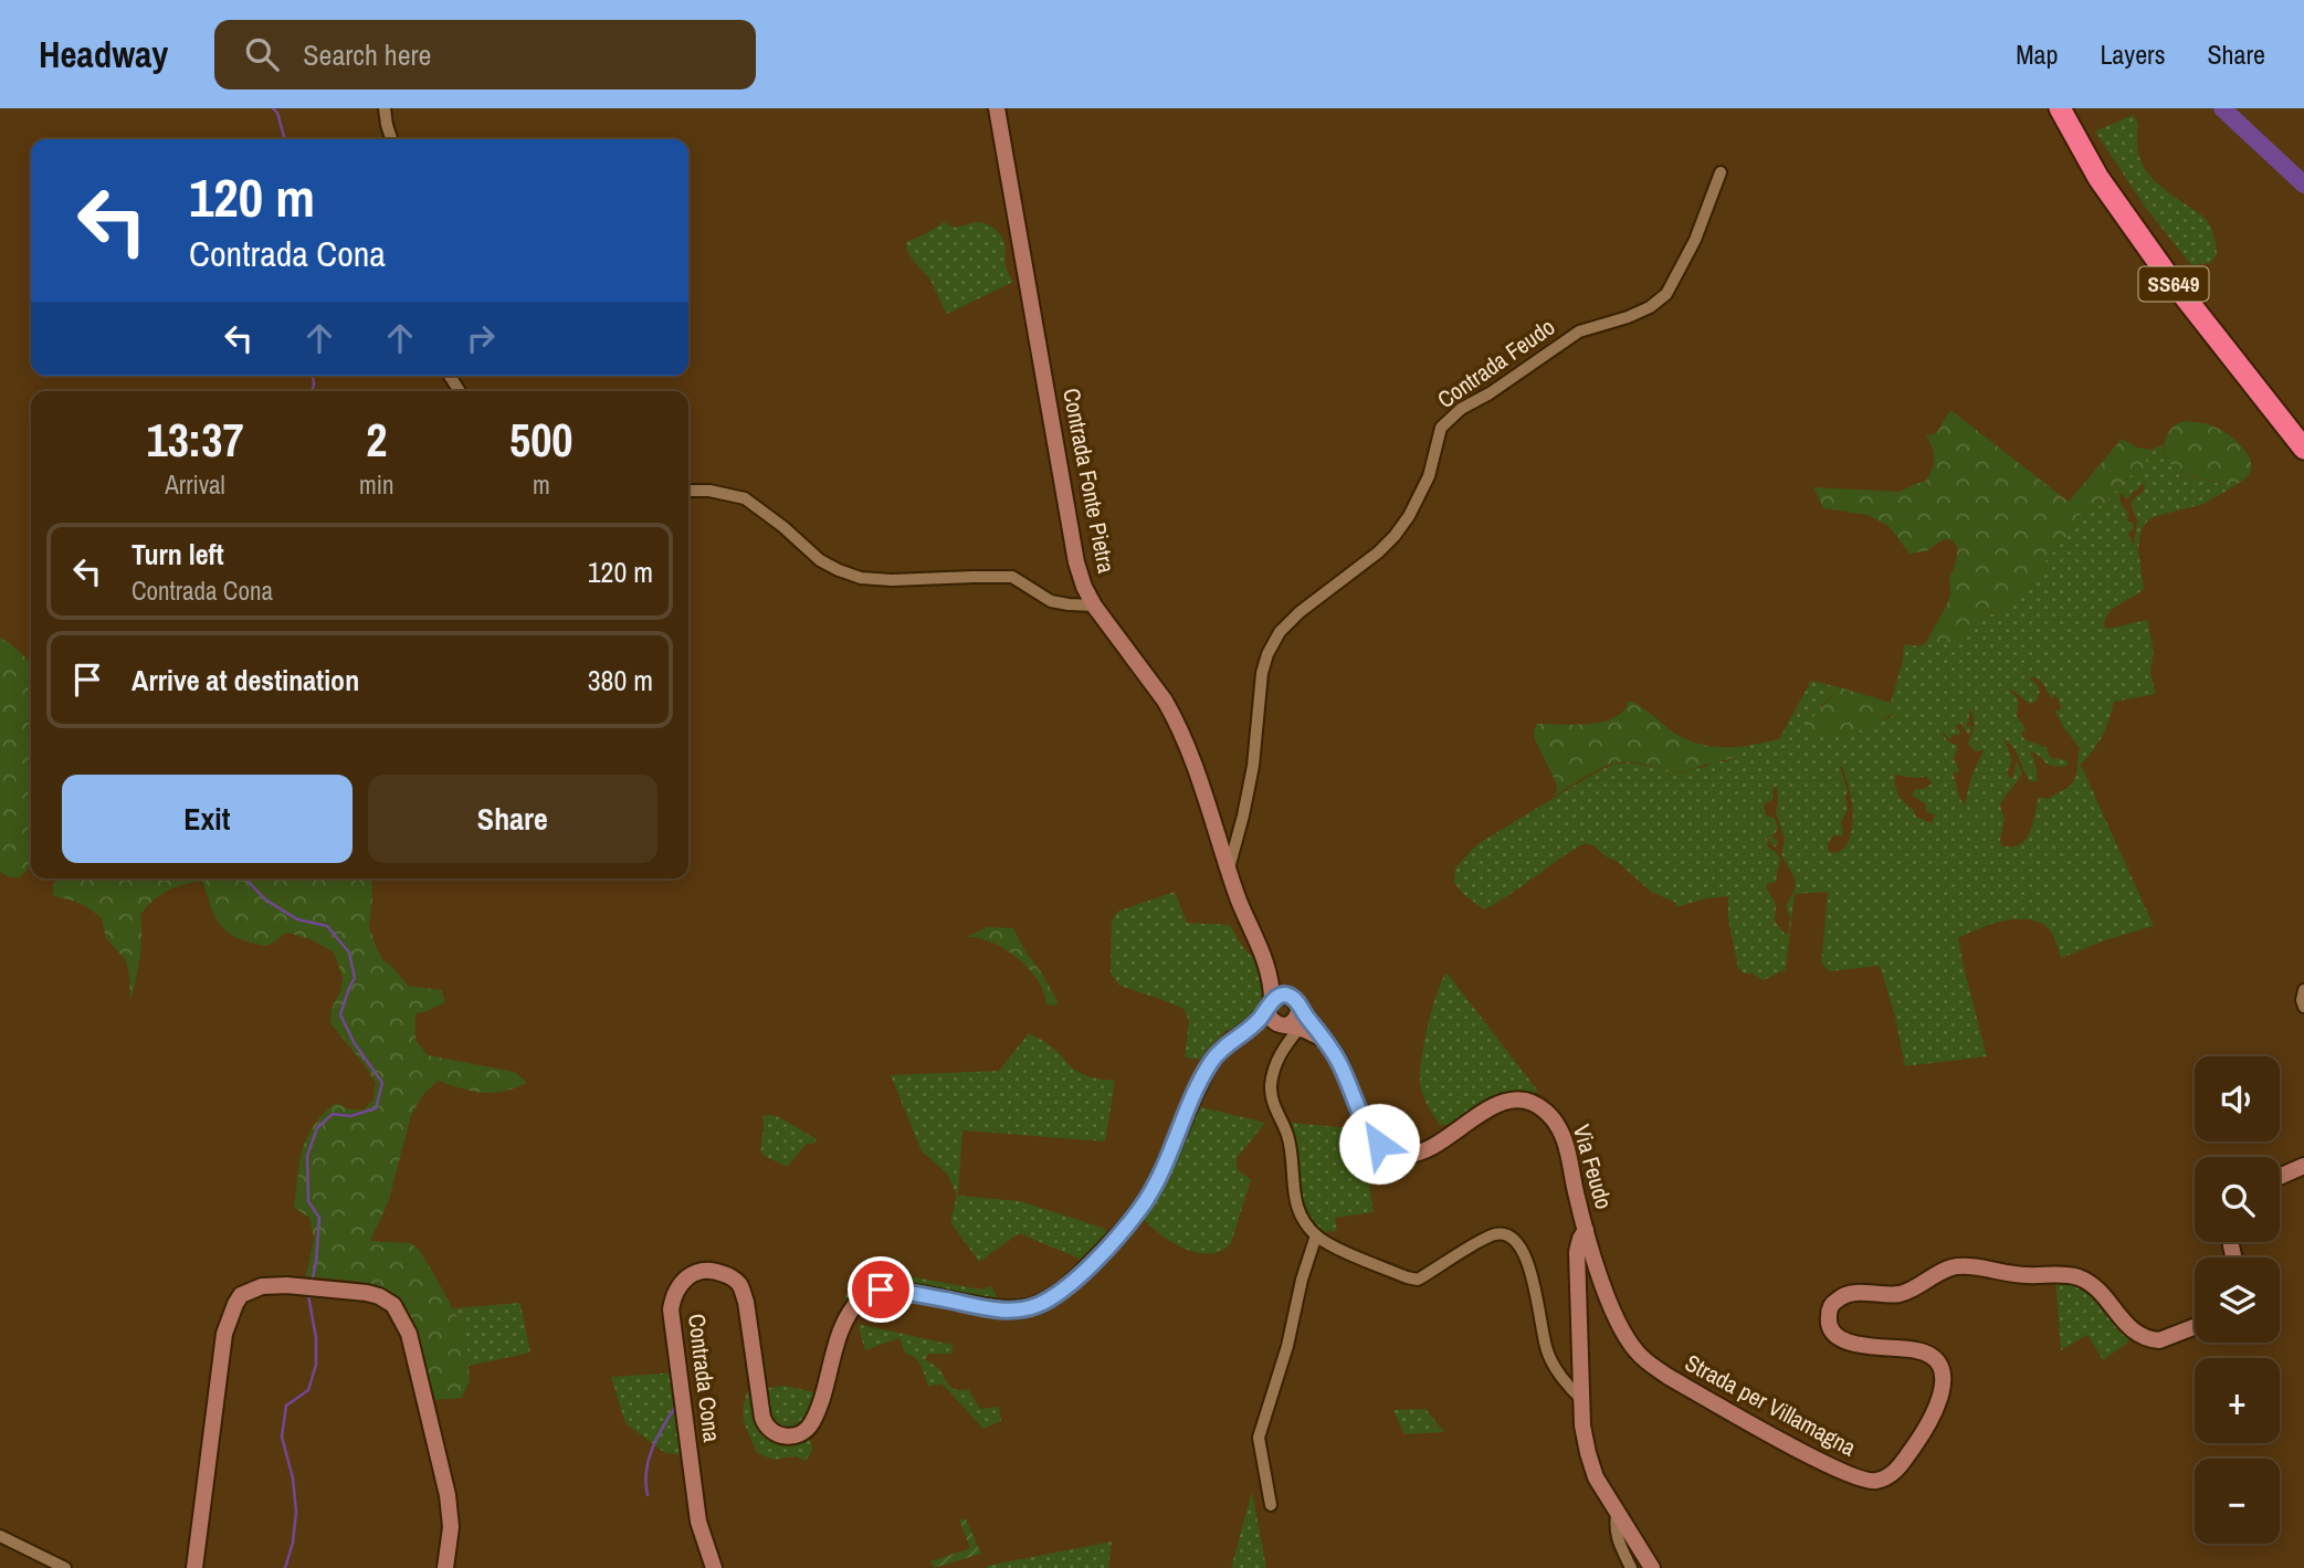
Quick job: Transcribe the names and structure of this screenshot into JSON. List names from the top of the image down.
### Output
{
  "streets": {
    "highway": ["SS649"],
    "main road": [
      "Contrada Fonte Pietra",
      "Via Feudo",
      "Contrada Cona",
      "Strada per Villamagna"
    ],
    "street": ["Contrada Feudo"]
  },
  "crossings": [
    ["Contrada Feudo", "Contrada Fonte Pietra"],
    ["Contrada Fonte Pietra", "Via Feudo"],
    ["Via Feudo", "Contrada Cona"],
    ["Via Feudo", "Strada per Villamagna"]
  ],
  "page": {
    "header": "Headway",
    "search": "Search here",
    "nav": ["Map", "Layers", "Share"],
    "turn": ["120 m", "Contrada Cona"],
    "eta": [
      "13:37",
      "Arrival",
      "2",
      "min",
      "500",
      "m"
    ],
    "list": [
      {
        "name": "Turn left",
        "note": "Contrada Cona",
        "value": "120 m"
      },
      {
        "name": "Arrive at destination",
        "value": "380 m"
      }
    ],
    "buttons": ["Exit", "Share"],
    "map_buttons": ["+", "−"]
  }
}
